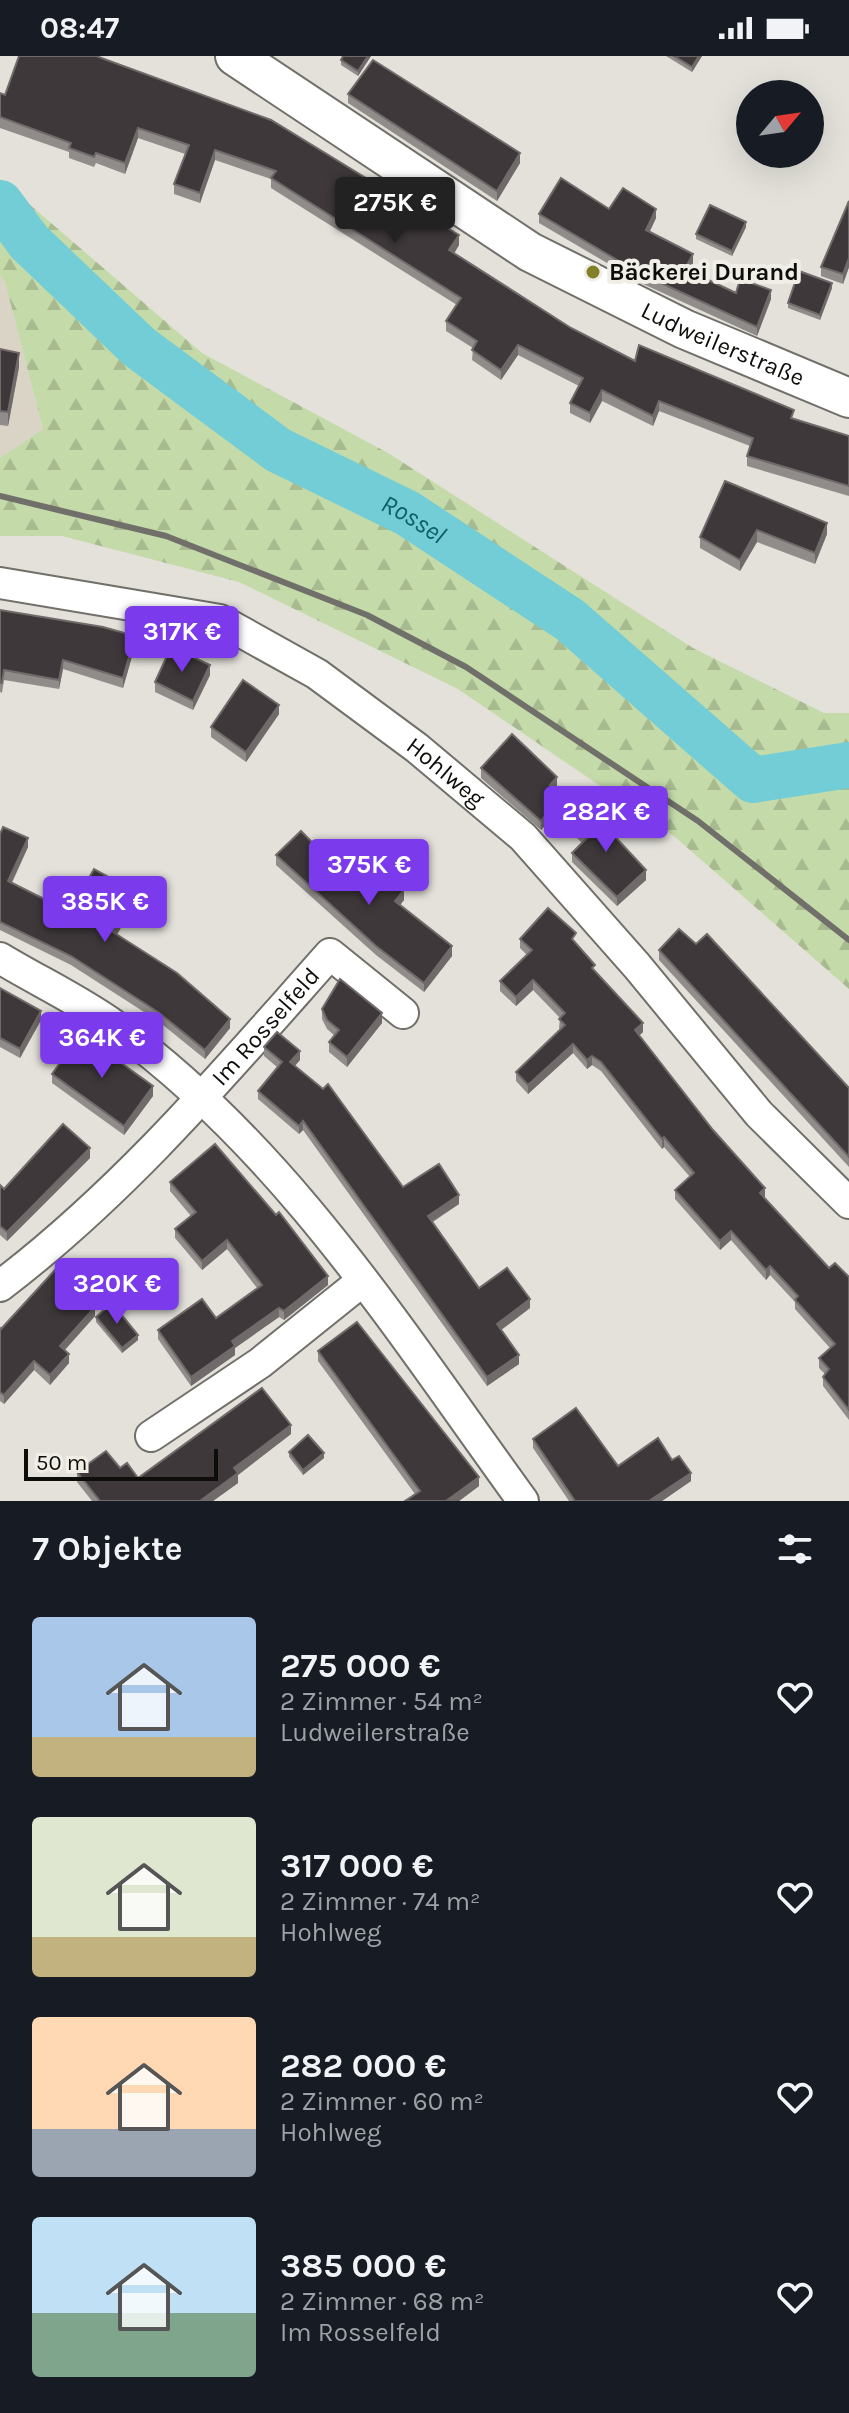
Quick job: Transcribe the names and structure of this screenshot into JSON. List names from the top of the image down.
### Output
{
  "streets": {
    "main road": ["Ludweilerstraße"],
    "street": ["Hohlweg", "Im Rosselfeld"]
  },
  "water": ["Rossel"],
  "places": ["Bäckerei Durand"],
  "scale_bar": "50 m",
  "north": "top right",
  "page": {
    "status": "08:47",
    "price": [
      "275K €",
      "317K €",
      "282K €",
      "375K €",
      "385K €",
      "364K €",
      "320K €"
    ],
    "scale": "50 m",
    "heading": "7 Objekte",
    "list": [
      {
        "name": "275 000 €",
        "note": "2 Zimmer · 54 m² · Ludweilerstraße"
      },
      {
        "name": "317 000 €",
        "note": "2 Zimmer · 74 m² · Hohlweg"
      },
      {
        "name": "282 000 €",
        "note": "2 Zimmer · 60 m² · Hohlweg"
      },
      {
        "name": "385 000 €",
        "note": "2 Zimmer · 68 m² · Im Rosselfeld"
      }
    ]
  }
}
